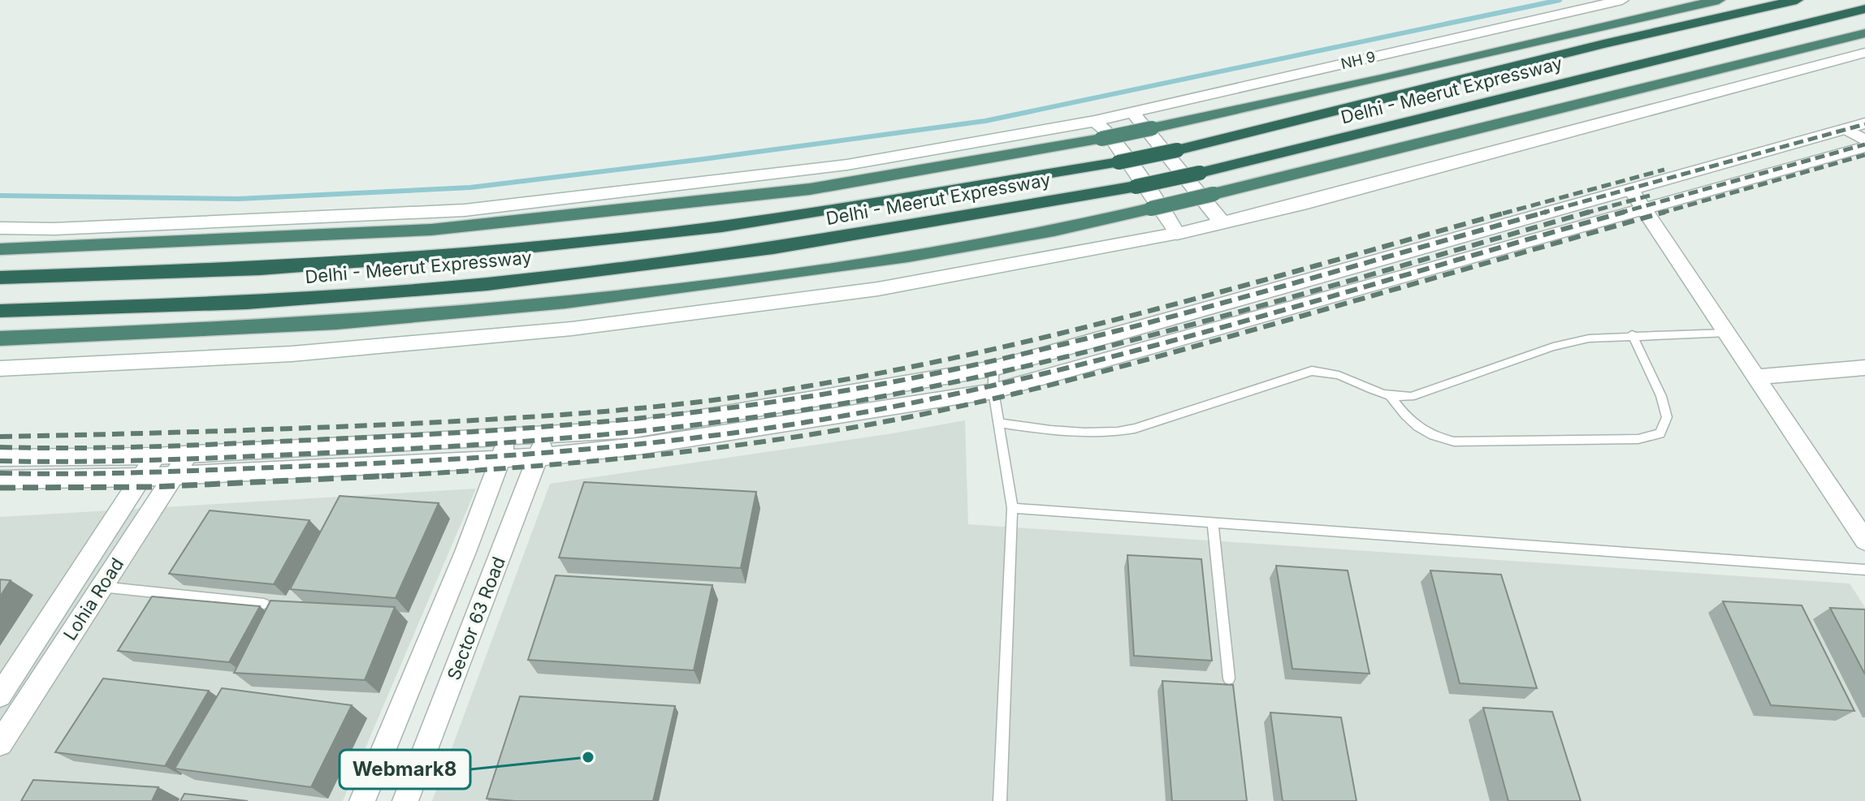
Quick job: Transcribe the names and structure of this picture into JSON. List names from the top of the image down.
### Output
{
  "streets": {
    "highway": ["Delhi - Meerut Expressway"],
    "street": ["NH 9", "Lohia Road", "Sector 63 Road"]
  },
  "places": ["Webmark8"]
}
